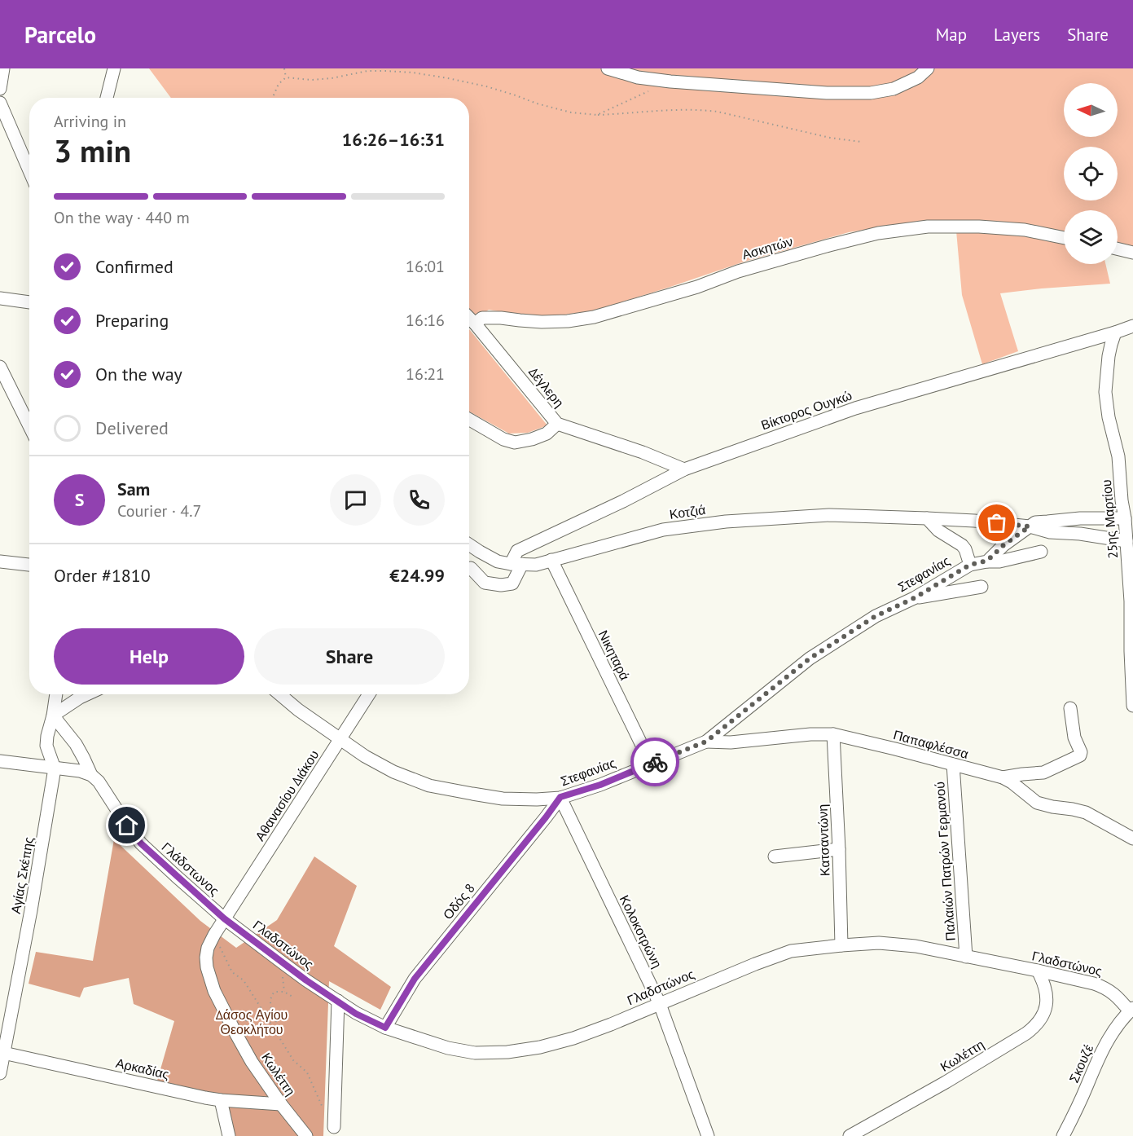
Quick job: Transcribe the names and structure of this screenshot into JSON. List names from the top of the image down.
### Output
{
  "streets": {
    "street": [
      "Ασκητών",
      "Δέγλερη",
      "Βίκτορος Ουγκώ",
      "Κοτζιά",
      "25ης Μαρτίου",
      "Στεφανίας",
      "Νικηταρά",
      "Παπαφλέσσα",
      "Αθανασίου Διάκου",
      "Κατσαντώνη",
      "Παλαιών Πατρών Γερμανού",
      "Γλάδστωνος",
      "Αγίας Σκέπης",
      "Οδός 8",
      "Κολοκοτρώνη",
      "Γλαδστώνος",
      "Κωλέττη",
      "Σκουζέ",
      "Αρκαδίας"
    ]
  },
  "crossings": [
    ["Ασκητών", "Δέγλερη"],
    ["Δέγλερη", "Βίκτορος Ουγκώ"],
    ["Βίκτορος Ουγκώ", "Κοτζιά"],
    ["Βίκτορος Ουγκώ", "25ης Μαρτίου"],
    ["Κοτζιά", "25ης Μαρτίου"],
    ["Κοτζιά", "Νικηταρά"],
    ["Στεφανίας", "Νικηταρά"],
    ["Στεφανίας", "Παπαφλέσσα"],
    ["Στεφανίας", "Αθανασίου Διάκου"],
    ["Στεφανίας", "Οδός 8"],
    ["Στεφανίας", "Κολοκοτρώνη"],
    ["Παπαφλέσσα", "Κατσαντώνη"],
    ["Παπαφλέσσα", "Παλαιών Πατρών Γερμανού"],
    ["Αθανασίου Διάκου", "Γλάδστωνος"],
    ["Αθανασίου Διάκου", "Γλαδστώνος"],
    ["Αθανασίου Διάκου", "Κωλέττη"],
    ["Κατσαντώνη", "Γλαδστώνος"],
    ["Παλαιών Πατρών Γερμανού", "Γλαδστώνος"],
    ["Γλάδστωνος", "Γλαδστώνος"],
    ["Γλάδστωνος", "Κωλέττη"],
    ["Αγίας Σκέπης", "Αρκαδίας"],
    ["Οδός 8", "Κολοκοτρώνη"],
    ["Οδός 8", "Γλαδστώνος"],
    ["Κολοκοτρώνη", "Γλαδστώνος"],
    ["Γλαδστώνος", "Κωλέττη"],
    ["Γλαδστώνος", "Σκουζέ"],
    ["Κωλέττη", "Αρκαδίας"]
  ],
  "parks": ["Δάσος Αγίου Θεοκλήτου"],
  "north": "left",
  "page": {
    "header": "Parcelo",
    "nav": ["Map", "Layers", "Share"],
    "heading": ["3 min", "Arriving in", "16:26–16:31"],
    "panel": [
      "Sam",
      "Courier · 4.7",
      "Order #1810",
      "€24.99"
    ],
    "bar": "On the way · 440 m",
    "list": [
      ["Confirmed", "16:01"],
      ["Preparing", "16:16"],
      ["On the way", "16:21"],
      "Delivered"
    ],
    "round": "S",
    "buttons": ["Help", "Share"]
  }
}
